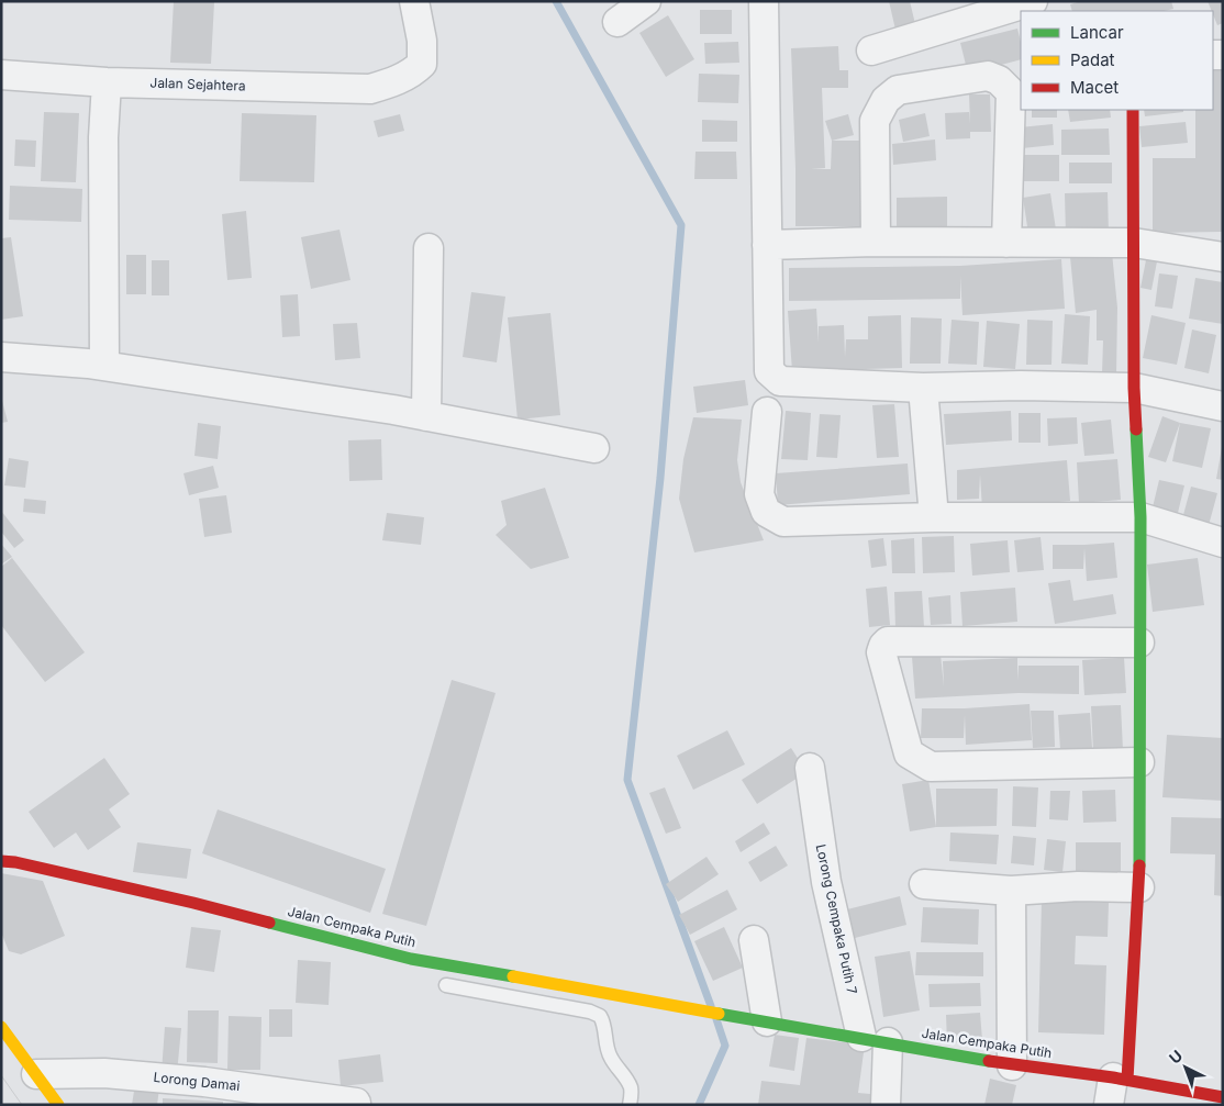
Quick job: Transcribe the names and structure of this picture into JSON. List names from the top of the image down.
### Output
{
  "streets": {
    "main road": ["Jalan Cempaka Putih"],
    "street": ["Jalan Sejahtera", "Lorong Cempaka Putih 7", "Lorong Damai"]
  },
  "crossings": [
    ["Lorong Cempaka Putih 7", "Jalan Cempaka Putih"]
  ],
  "legend": ["Lancar", "Padat", "Macet"],
  "north": "top left"
}
